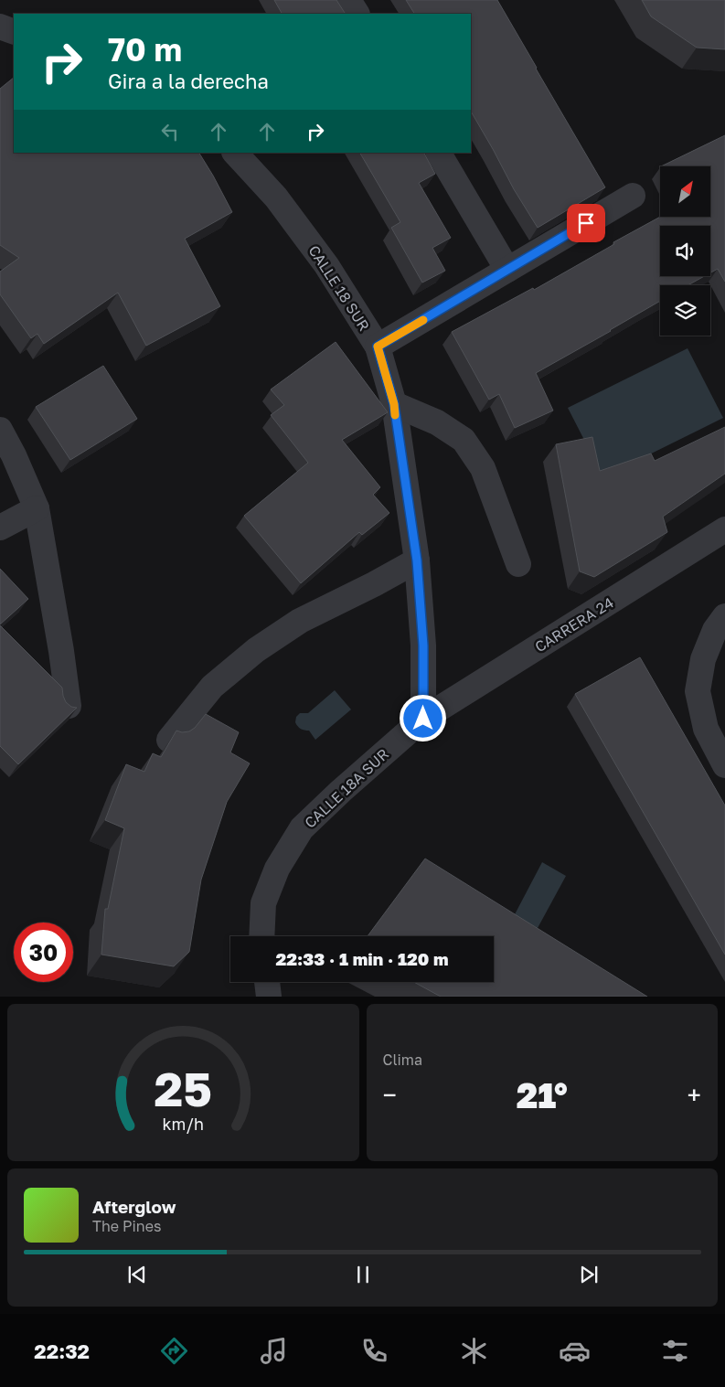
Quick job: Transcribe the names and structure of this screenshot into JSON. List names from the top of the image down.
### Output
{
  "streets": {
    "street": ["CALLE 18 SUR", "CARRERA 24", "CALLE 18A SUR"]
  },
  "crossings": [
    ["CALLE 18 SUR", "CARRERA 24"],
    ["CALLE 18 SUR", "CALLE 18A SUR"],
    ["CARRERA 24", "CALLE 18A SUR"]
  ],
  "north": "top right",
  "page": {
    "turn": ["70 m", "Gira a la derecha"],
    "limit": "30",
    "trip": "22:33 · 1 min · 120 m",
    "tile": "Clima",
    "heat": ["−", "21°", "+"],
    "song": ["Afterglow", "The Pines"],
    "tabs": "22:32",
    "gauge": ["25", "km/h"]
  }
}
